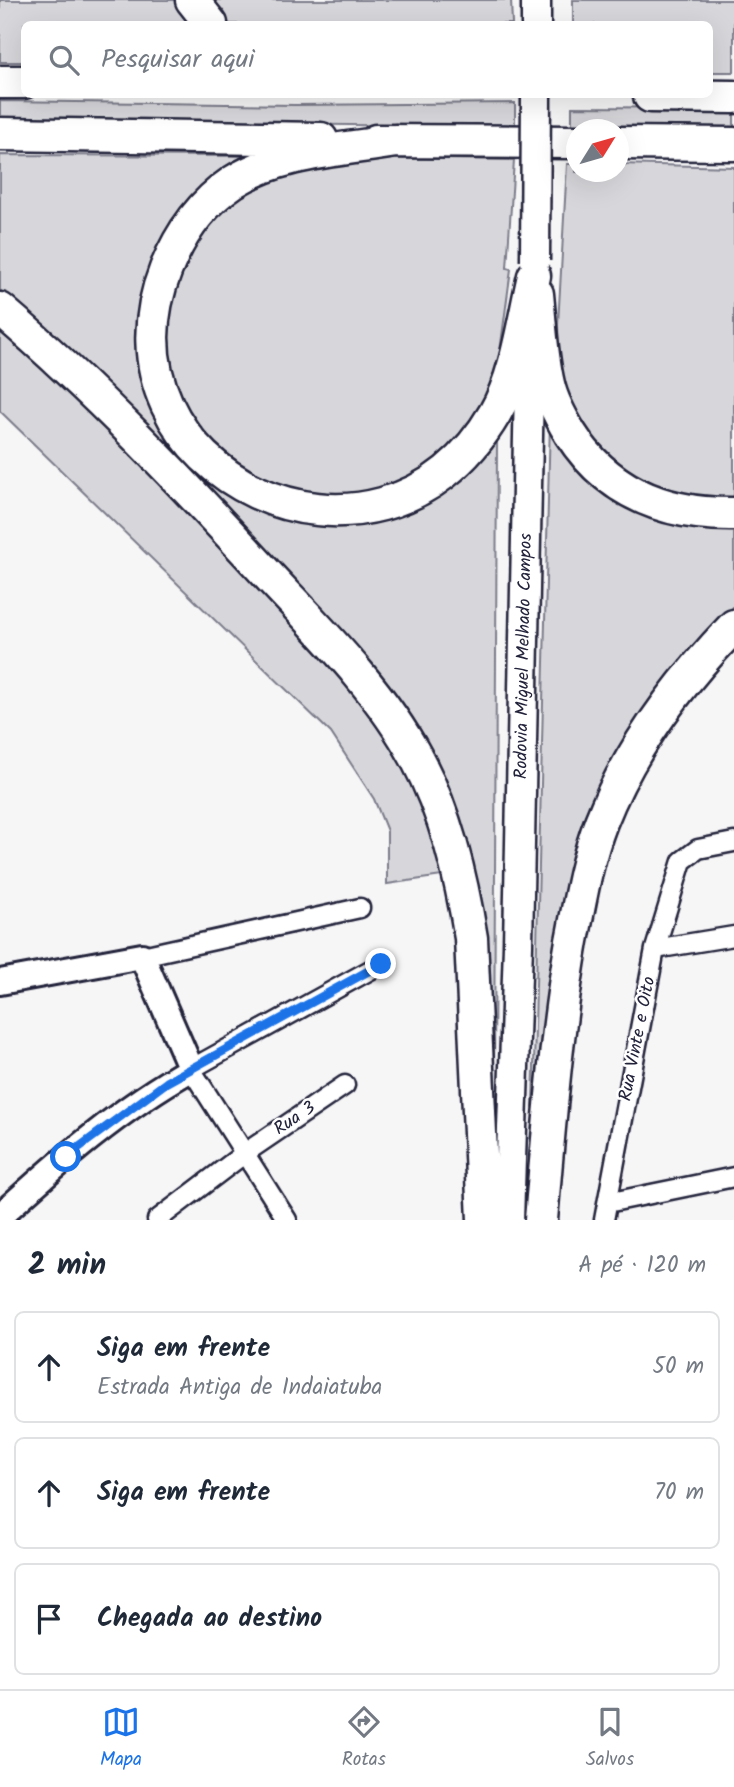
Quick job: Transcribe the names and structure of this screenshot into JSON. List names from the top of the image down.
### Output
{
  "streets": {
    "main road": ["Rodovia Miguel Melhado Campos"],
    "street": ["Rua Vinte e Oito", "Rua 3"]
  },
  "north": "top right",
  "page": {
    "search": "Pesquisar aqui",
    "heading": ["2 min", "A pé · 120 m"],
    "list": [
      ["Siga em frente", "Estrada Antiga de Indaiatuba", "50 m"],
      ["Siga em frente", "70 m"],
      "Chegada ao destino"
    ],
    "nav": ["Mapa", "Rotas", "Salvos"]
  }
}
